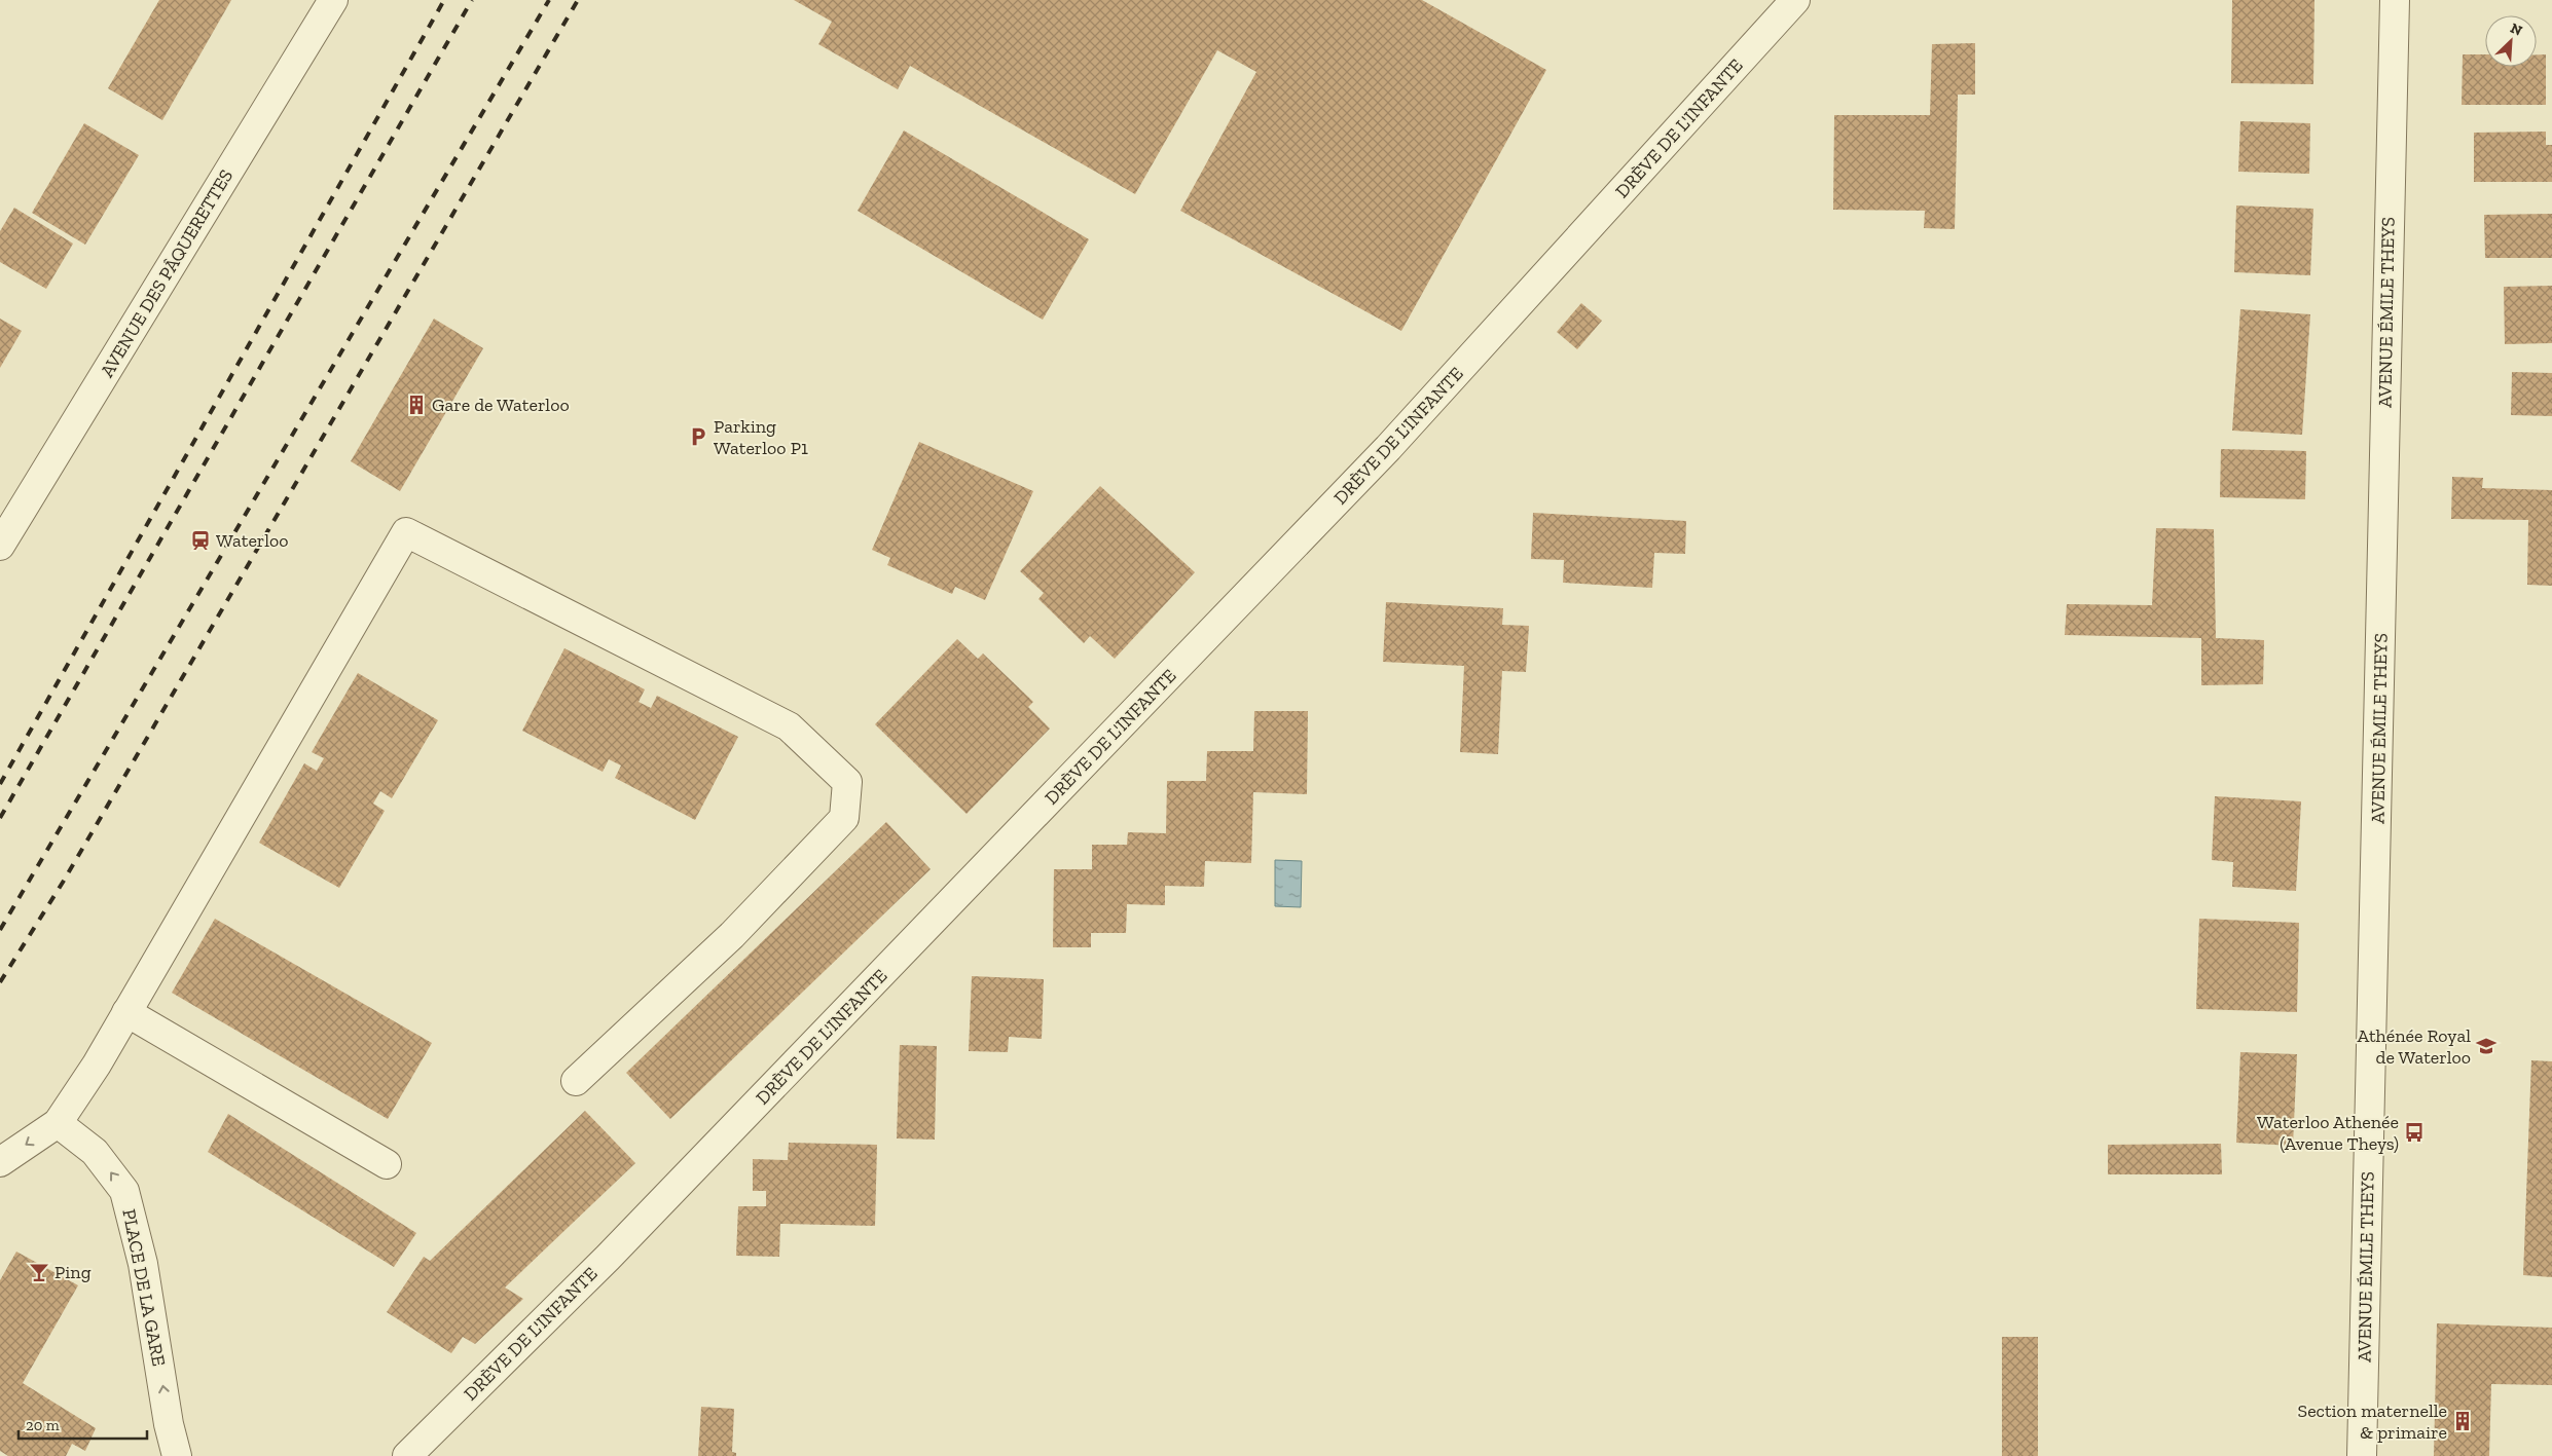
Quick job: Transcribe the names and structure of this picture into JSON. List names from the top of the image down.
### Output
{
  "streets": {
    "street": [
      "DRÈVE DE L'INFANTE",
      "AVENUE DES PÂQUERETTES",
      "AVENUE ÉMILE THEYS",
      "PLACE DE LA GARE"
    ]
  },
  "one_way": ["PLACE DE LA GARE"],
  "places": {
    "building": ["Gare de Waterloo", "Section maternelle & primaire"],
    "parking": ["Parking Waterloo P1"],
    "station": ["Waterloo"],
    "school or university": ["Athénée Royal de Waterloo"],
    "bus stop": ["Waterloo Athenée (Avenue Theys)"],
    "bar": ["Ping"]
  },
  "scale_bar": "20 m",
  "north": "top right"
}
